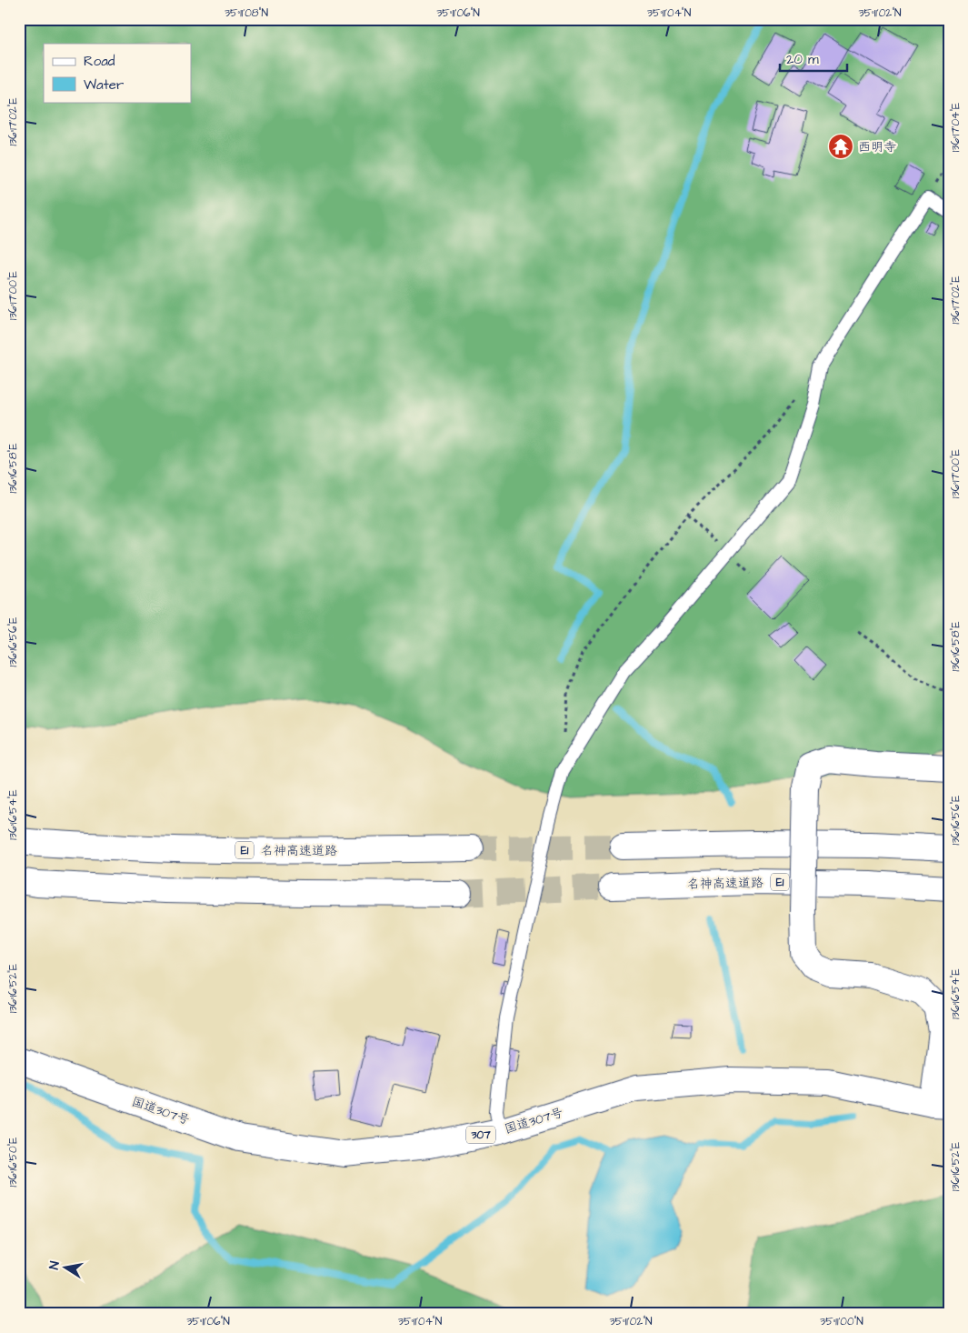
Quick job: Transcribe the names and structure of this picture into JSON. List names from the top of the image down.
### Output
{
  "streets": {
    "main road": [
      "E1",
      "名神高速道路",
      "国道307号",
      "307"
    ]
  },
  "places": {
    "temple": ["西明寺"]
  },
  "legend": ["Road", "Water"],
  "scale_bar": "20 m",
  "north": "left",
  "coordinates": [
    "35°11'08\"N",
    "35°11'06\"N",
    "35°11'04\"N",
    "35°11'02\"N",
    "136°17'02\"E",
    "136°17'04\"E",
    "136°17'00\"E",
    "136°16'58\"E",
    "136°16'56\"E",
    "136°16'54\"E",
    "136°16'52\"E",
    "136°16'50\"E",
    "35°11'00\"N"
  ]
}
